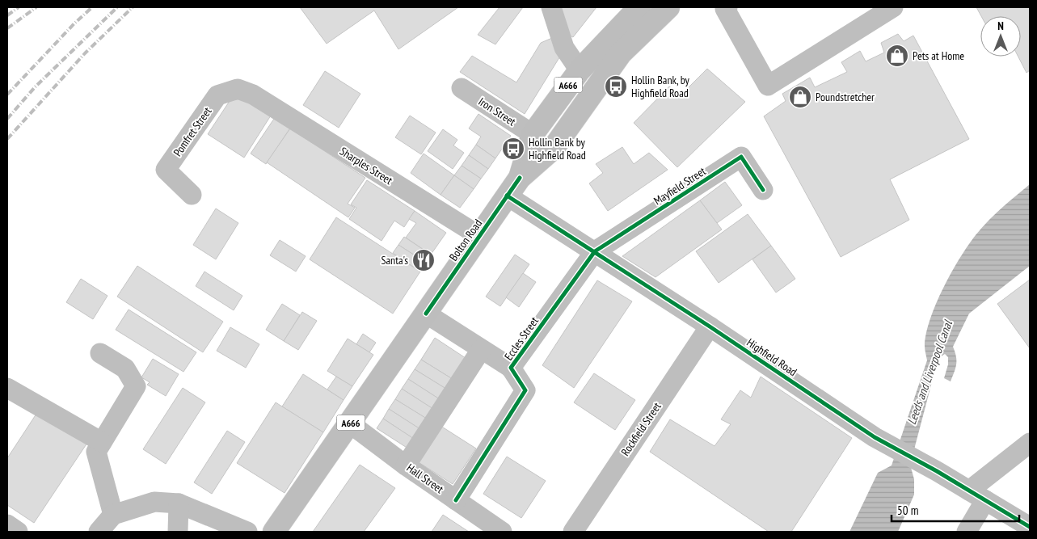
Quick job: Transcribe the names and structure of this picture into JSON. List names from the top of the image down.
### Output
{
  "streets": {
    "highway": ["A666", "Bolton Road"],
    "street": [
      "Iron Street",
      "Pomfret Street",
      "Sharples Street",
      "Mayfield Street",
      "Eccles Street",
      "Highfield Road",
      "Rockfield Street",
      "Hall Street"
    ]
  },
  "crossings": [
    ["Iron Street", "Bolton Road"],
    ["Pomfret Street", "Sharples Street"],
    ["Sharples Street", "Bolton Road"],
    ["Mayfield Street", "Eccles Street"],
    ["Mayfield Street", "Highfield Road"],
    ["Bolton Road", "Highfield Road"],
    ["Bolton Road", "Hall Street"],
    ["Eccles Street", "Highfield Road"],
    ["Eccles Street", "Hall Street"],
    ["Highfield Road", "Rockfield Street"]
  ],
  "water": ["Leeds and Liverpool Canal"],
  "places": {
    "shop": ["Pets at Home", "Poundstretcher"],
    "bus stop": ["Hollin Bank, by Highfield Road", "Hollin Bank by Highfield Road"],
    "restaurant": ["Santa's"]
  },
  "scale_bar": "50 m",
  "north": "top"
}
